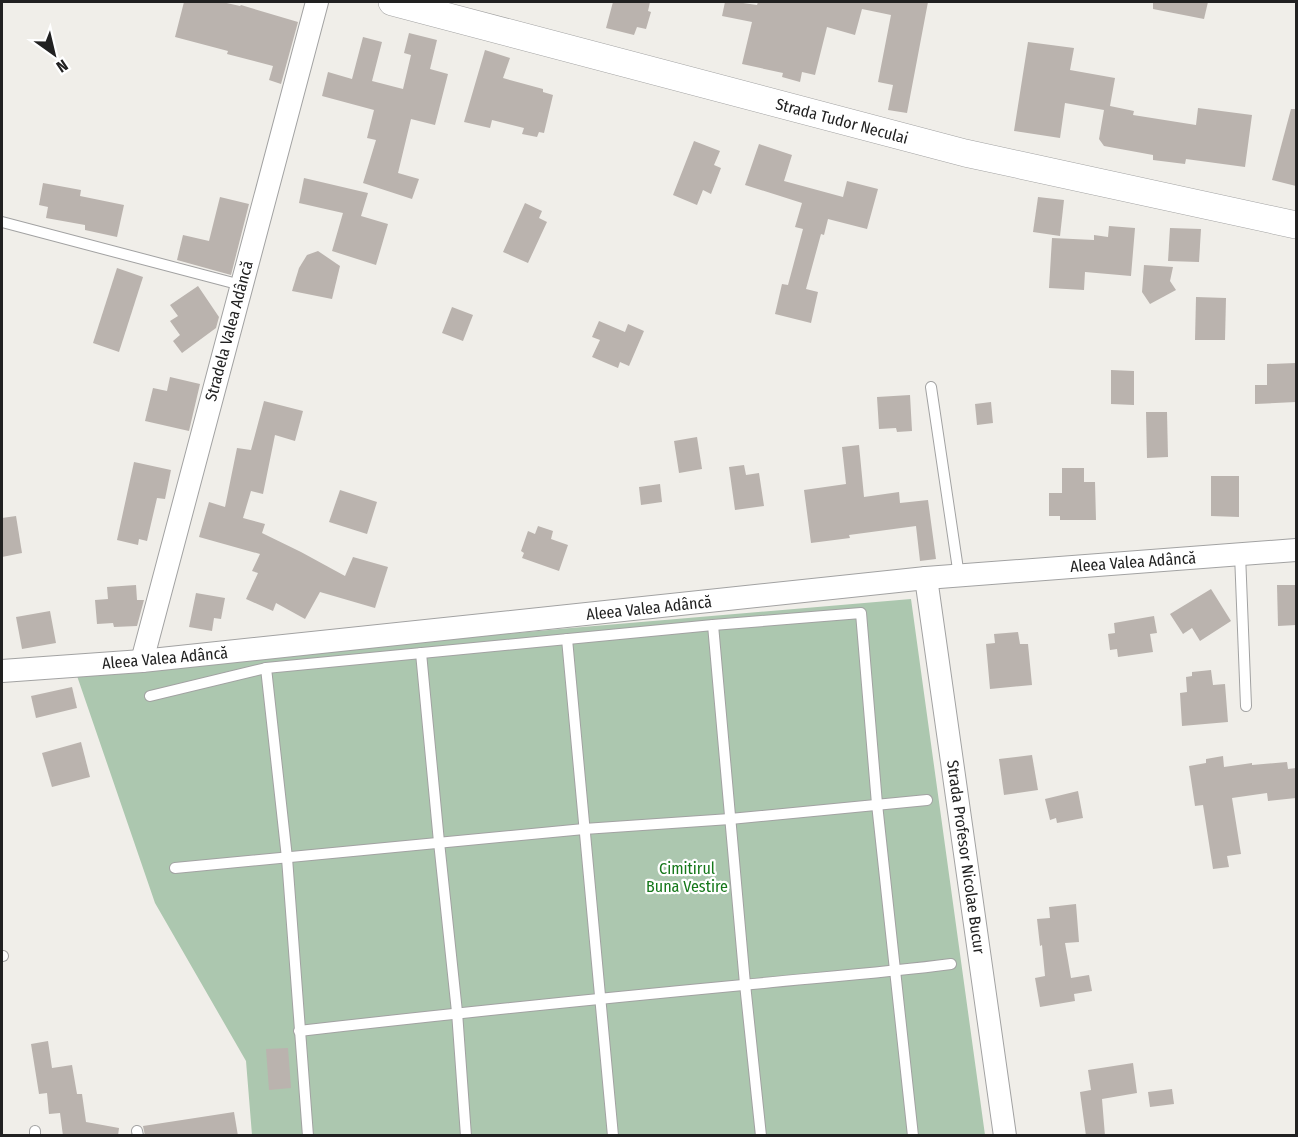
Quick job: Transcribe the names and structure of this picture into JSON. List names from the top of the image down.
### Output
{
  "streets": {
    "street": [
      "Strada Tudor Neculai",
      "Stradela Valea Adâncă",
      "Aleea Valea Adâncă",
      "Strada Profesor Nicolae Bucur"
    ]
  },
  "crossings": [
    ["Stradela Valea Adâncă", "Aleea Valea Adâncă"],
    ["Aleea Valea Adâncă", "Strada Profesor Nicolae Bucur"]
  ],
  "parks": ["Cimitirul Buna Vestire"],
  "north": "bottom right"
}
